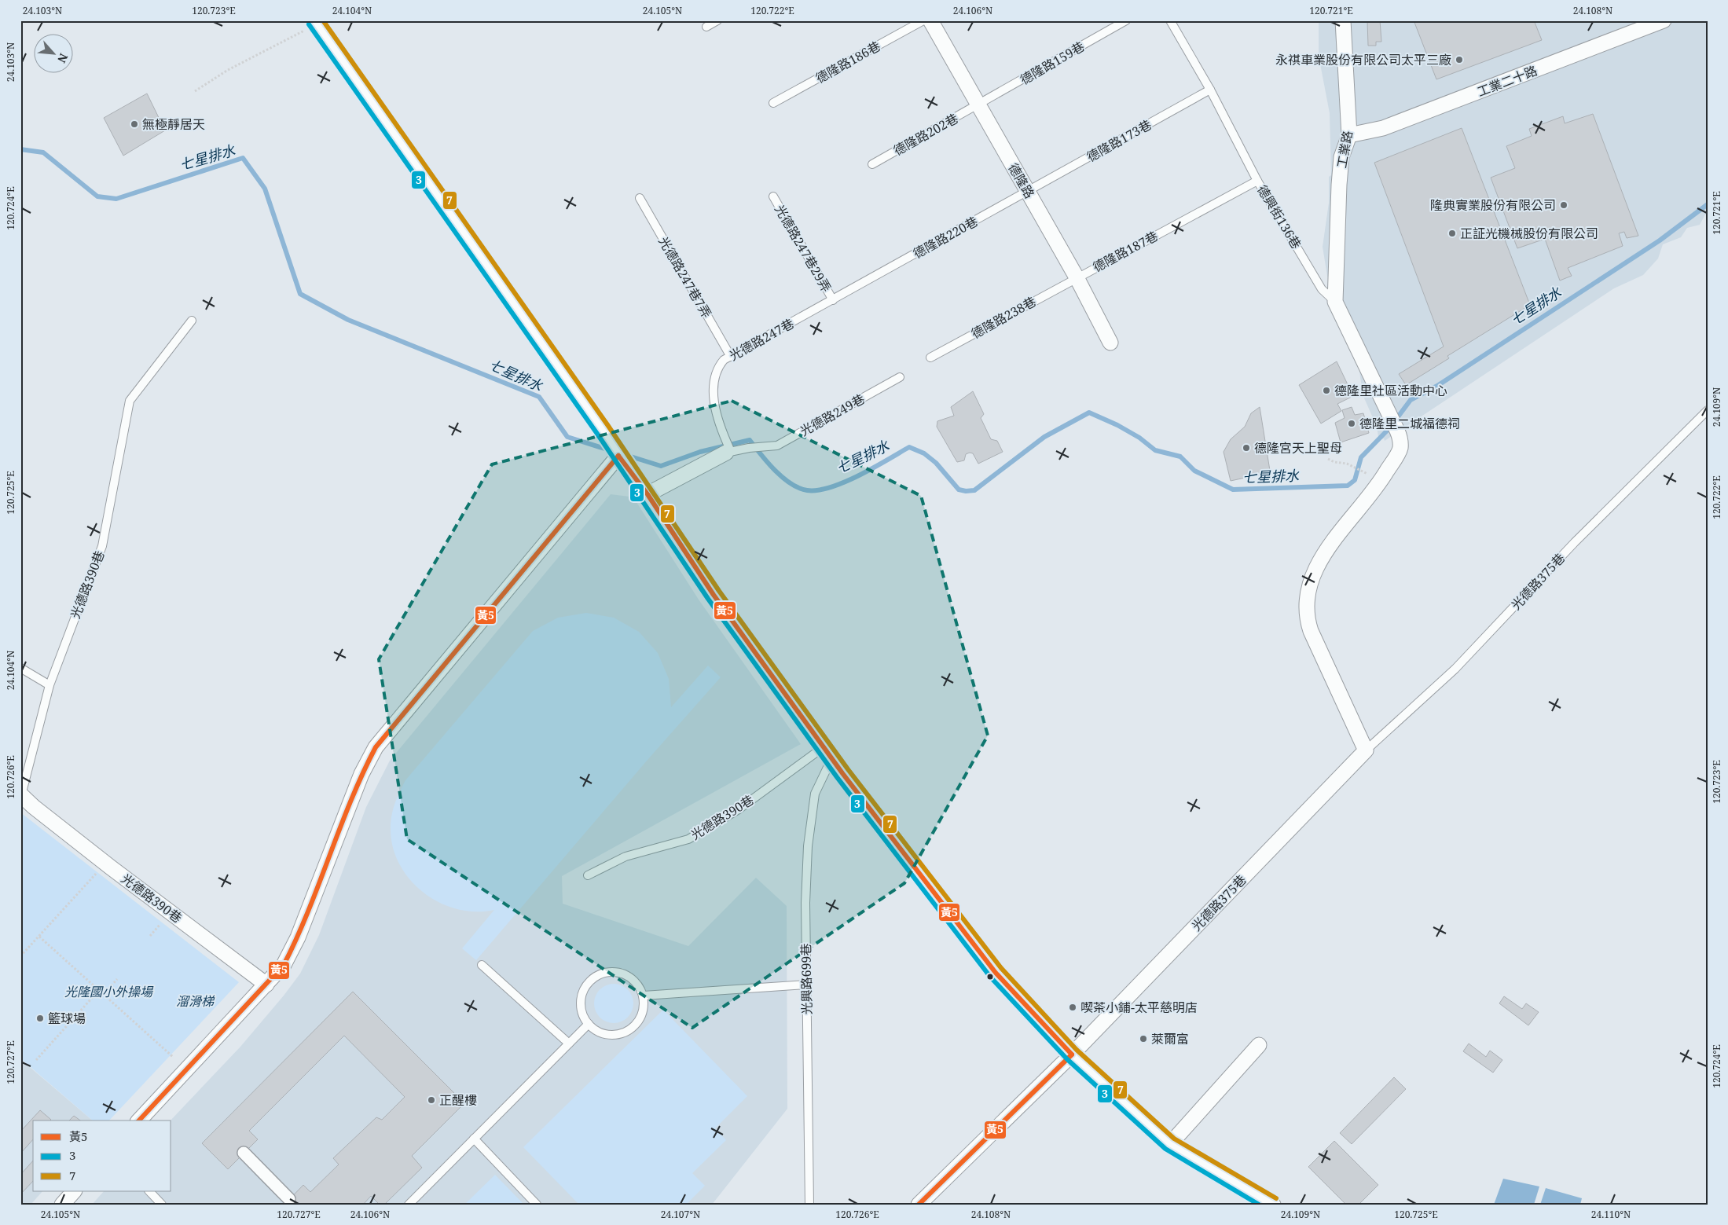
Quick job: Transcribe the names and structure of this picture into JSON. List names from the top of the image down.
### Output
{
  "streets": {
    "street": [
      "工業二十路",
      "工業路",
      "德隆路",
      "德興街136巷",
      "光德路375巷",
      "光德路390巷"
    ],
    "lane": [
      "德隆路186巷",
      "德隆路159巷",
      "德隆路202巷",
      "德隆路173巷",
      "德隆路220巷",
      "光德路247巷29弄",
      "德隆路187巷",
      "光德路247巷7弄",
      "德隆路238巷",
      "光德路247巷",
      "光德路249巷",
      "光興路699巷"
    ]
  },
  "crossings": [
    ["德隆路159巷", "德隆路202巷"],
    ["德隆路159巷", "德隆路"],
    ["工業二十路", "工業路"],
    ["德隆路202巷", "德隆路"],
    ["德隆路173巷", "德隆路"],
    ["德隆路173巷", "德興街136巷"],
    ["德隆路173巷", "德隆路220巷"],
    ["工業路", "德興街136巷"],
    ["德隆路", "德隆路220巷"],
    ["德隆路", "德隆路187巷"],
    ["德隆路", "德隆路238巷"],
    ["德興街136巷", "德隆路187巷"],
    ["德興街136巷", "光德路375巷"],
    ["德隆路220巷", "光德路247巷"],
    ["光德路247巷29弄", "光德路247巷"],
    ["德隆路187巷", "德隆路238巷"],
    ["光德路247巷7弄", "光德路247巷"],
    ["光德路247巷", "光德路249巷"],
    ["光德路390巷", "光興路699巷"]
  ],
  "water": ["七星排水"],
  "parks": ["光隆國小外操場", "溜滑梯"],
  "places": [
    "永祺車業股份有限公司太平三廠",
    "無極靜居天",
    "隆典實業股份有限公司",
    "正証光機械股份有限公司",
    "德隆里社區活動中心",
    "德隆里二城福德祠",
    "德隆宮天上聖母",
    "喫茶小鋪-太平慈明店",
    "籃球場",
    "萊爾富",
    "正醒樓"
  ],
  "lines": ["transit line 7", "transit line 3", "transit line 黃5"],
  "legend": ["黃5", "3", "7"],
  "north": "bottom right",
  "coordinates": [
    "24.103°N",
    "120.723°E",
    "24.104°N",
    "24.105°N",
    "120.722°E",
    "24.106°N",
    "120.721°E",
    "24.108°N",
    "120.724°E",
    "24.109°N",
    "120.725°E",
    "120.726°E",
    "120.727°E",
    "24.107°N",
    "24.110°N"
  ]
}
